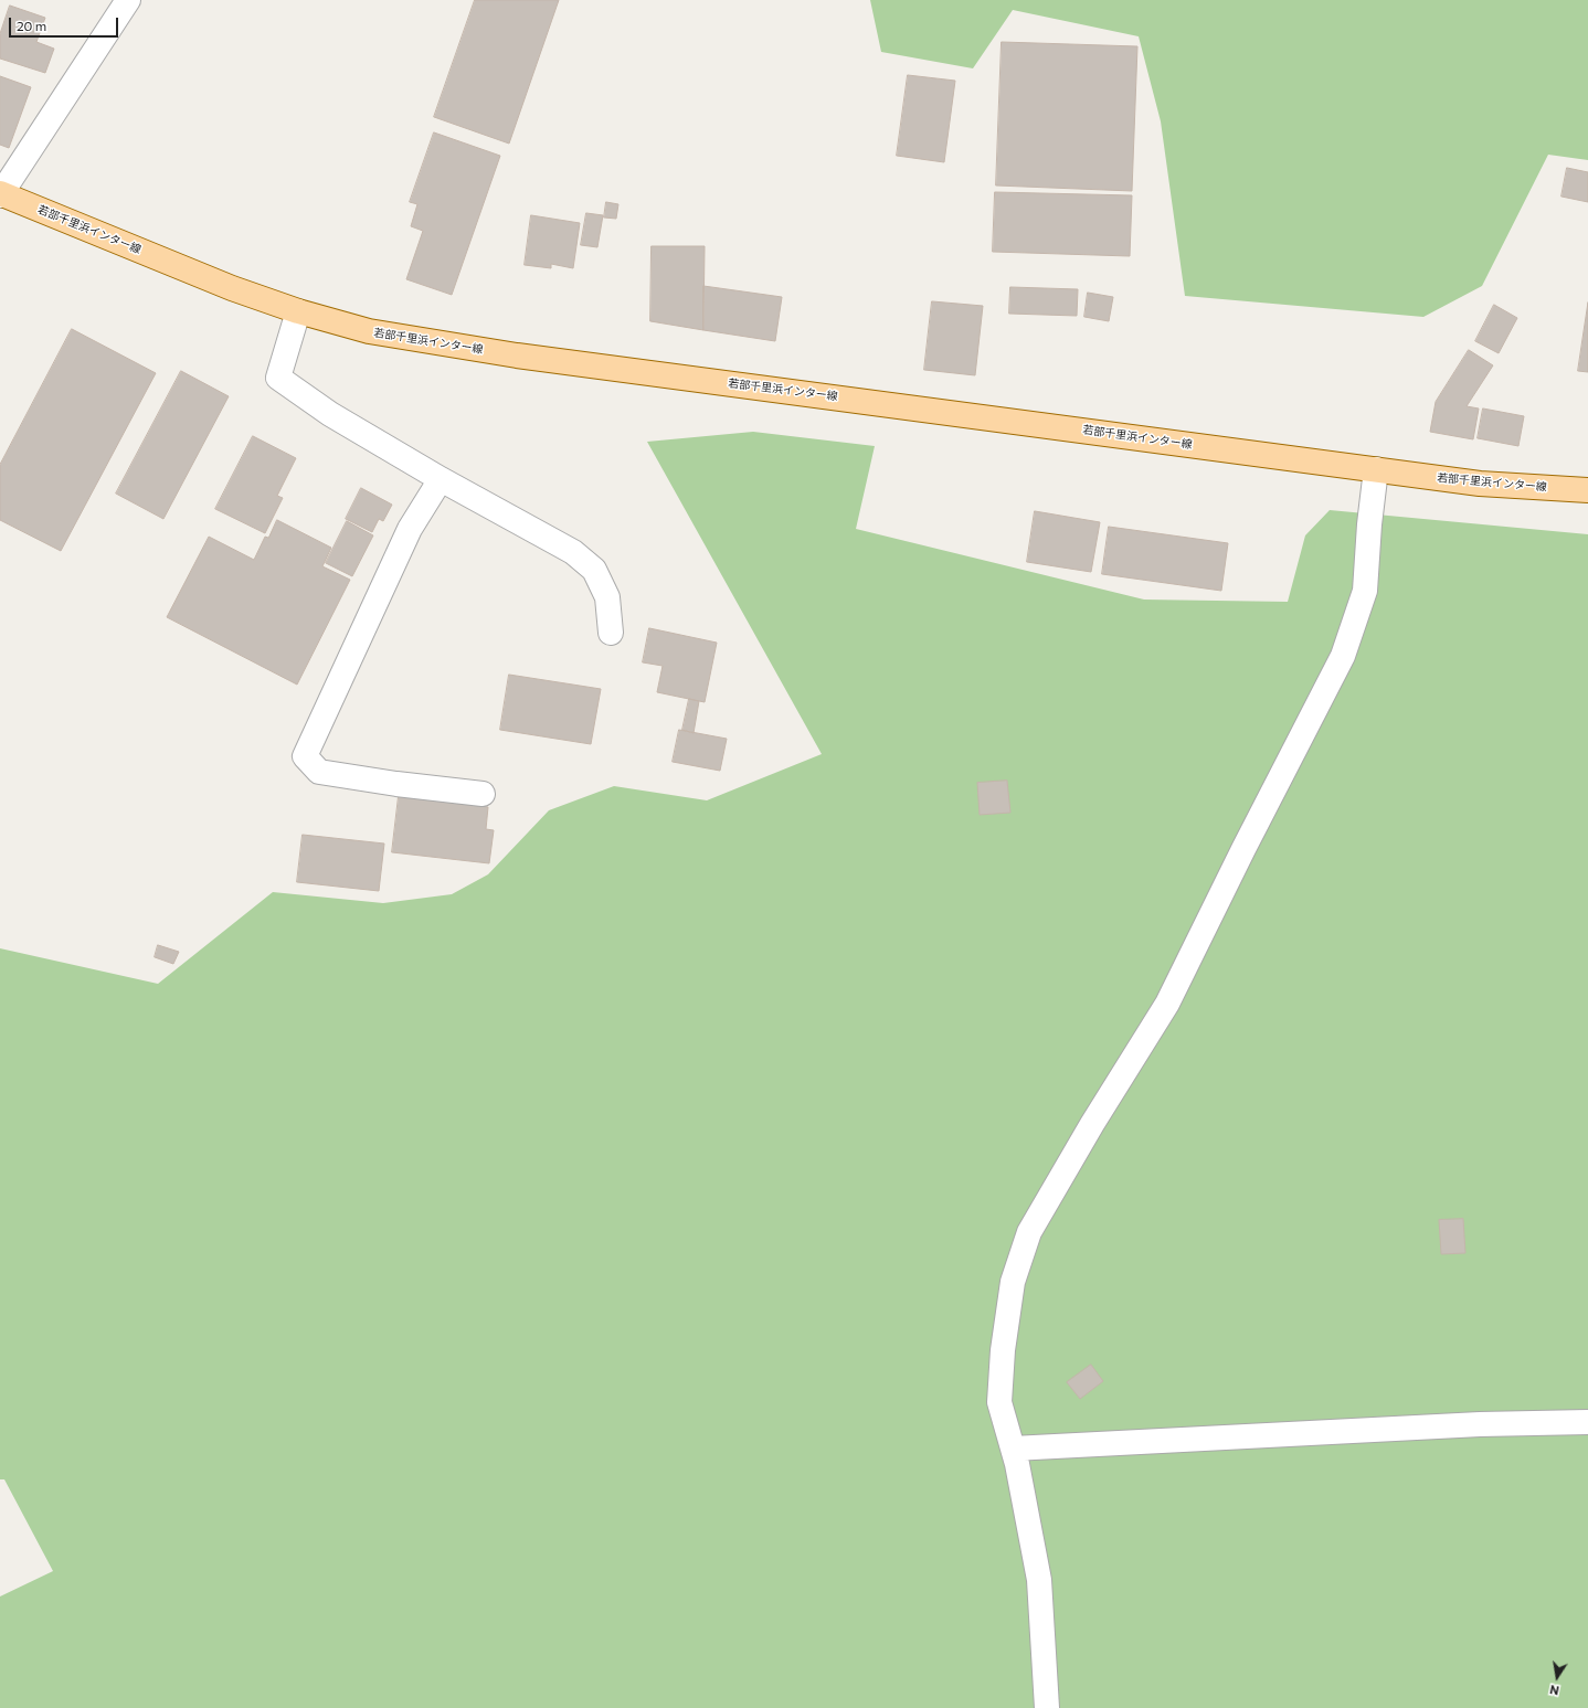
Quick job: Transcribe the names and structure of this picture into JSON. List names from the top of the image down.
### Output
{
  "streets": {
    "main road": ["若部千里浜インター線"]
  },
  "scale_bar": "20 m",
  "north": "bottom"
}
